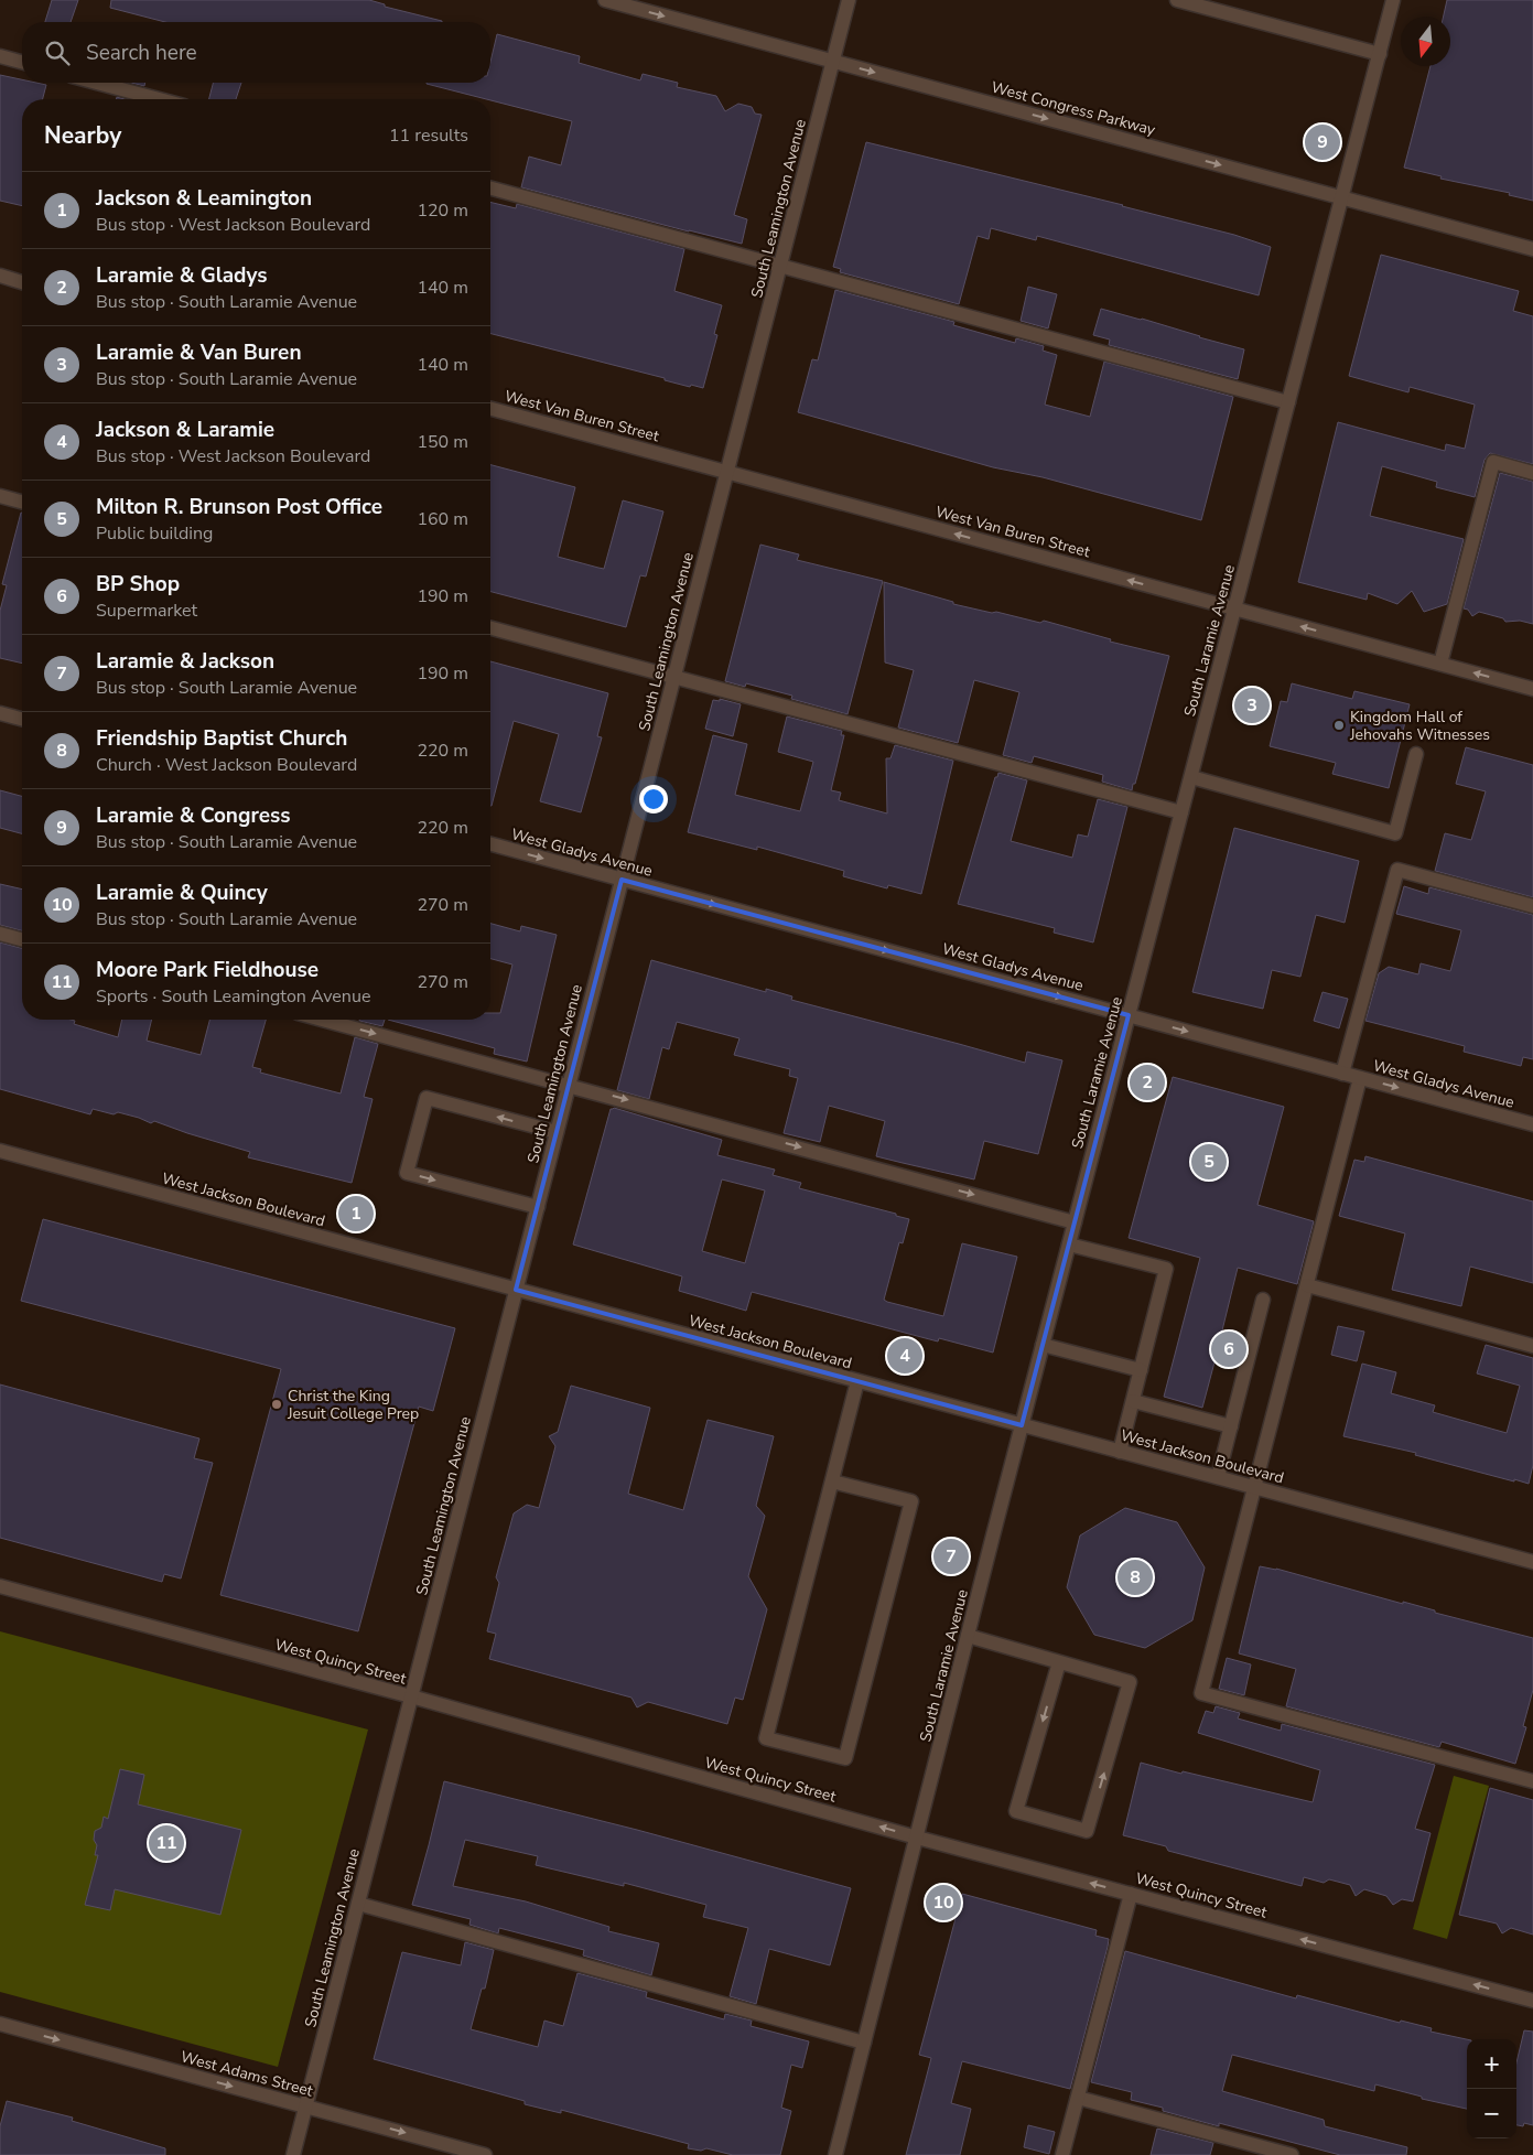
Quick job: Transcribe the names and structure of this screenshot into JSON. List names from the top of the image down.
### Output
{
  "streets": {
    "street": [
      "West Congress Parkway",
      "South Leamington Avenue",
      "West Van Buren Street",
      "South Laramie Avenue",
      "West Gladys Avenue",
      "West Jackson Boulevard",
      "West Quincy Street",
      "West Adams Street"
    ]
  },
  "crossings": [
    ["West Congress Parkway", "South Leamington Avenue"],
    ["West Congress Parkway", "South Laramie Avenue"],
    ["South Leamington Avenue", "West Van Buren Street"],
    ["South Leamington Avenue", "West Gladys Avenue"],
    ["South Leamington Avenue", "West Jackson Boulevard"],
    ["South Leamington Avenue", "West Quincy Street"],
    ["South Leamington Avenue", "West Adams Street"],
    ["West Van Buren Street", "South Laramie Avenue"],
    ["South Laramie Avenue", "West Gladys Avenue"],
    ["South Laramie Avenue", "West Jackson Boulevard"],
    ["South Laramie Avenue", "West Quincy Street"]
  ],
  "one_way": [
    "West Congress Parkway",
    "West Van Buren Street",
    "West Gladys Avenue",
    "West Quincy Street",
    "West Adams Street"
  ],
  "places": ["Kingdom Hall of Jehovahs Witnesses", "Christ the King Jesuit College Prep"],
  "north": "bottom",
  "page": {
    "search": "Search here",
    "heading": ["Nearby", "11 results"],
    "pins": [
      "9",
      "3",
      "2",
      "5",
      "1",
      "6",
      "4",
      "7",
      "8",
      "11",
      "10"
    ],
    "list": [
      {
        "mark": "1",
        "name": "Jackson & Leamington",
        "note": "Bus stop · West Jackson Boulevard",
        "value": "120 m"
      },
      {
        "mark": "2",
        "name": "Laramie & Gladys",
        "note": "Bus stop · South Laramie Avenue",
        "value": "140 m"
      },
      {
        "mark": "3",
        "name": "Laramie & Van Buren",
        "note": "Bus stop · South Laramie Avenue",
        "value": "140 m"
      },
      {
        "mark": "4",
        "name": "Jackson & Laramie",
        "note": "Bus stop · West Jackson Boulevard",
        "value": "150 m"
      },
      {
        "mark": "5",
        "name": "Milton R. Brunson Post Office",
        "note": "Public building",
        "value": "160 m"
      },
      {
        "mark": "6",
        "name": "BP Shop",
        "note": "Supermarket",
        "value": "190 m"
      },
      {
        "mark": "7",
        "name": "Laramie & Jackson",
        "note": "Bus stop · South Laramie Avenue",
        "value": "190 m"
      },
      {
        "mark": "8",
        "name": "Friendship Baptist Church",
        "note": "Church · West Jackson Boulevard",
        "value": "220 m"
      },
      {
        "mark": "9",
        "name": "Laramie & Congress",
        "note": "Bus stop · South Laramie Avenue",
        "value": "220 m"
      },
      {
        "mark": "10",
        "name": "Laramie & Quincy",
        "note": "Bus stop · South Laramie Avenue",
        "value": "270 m"
      },
      {
        "mark": "11",
        "name": "Moore Park Fieldhouse",
        "note": "Sports · South Leamington Avenue",
        "value": "270 m"
      }
    ],
    "map_buttons": ["+", "−"]
  }
}
